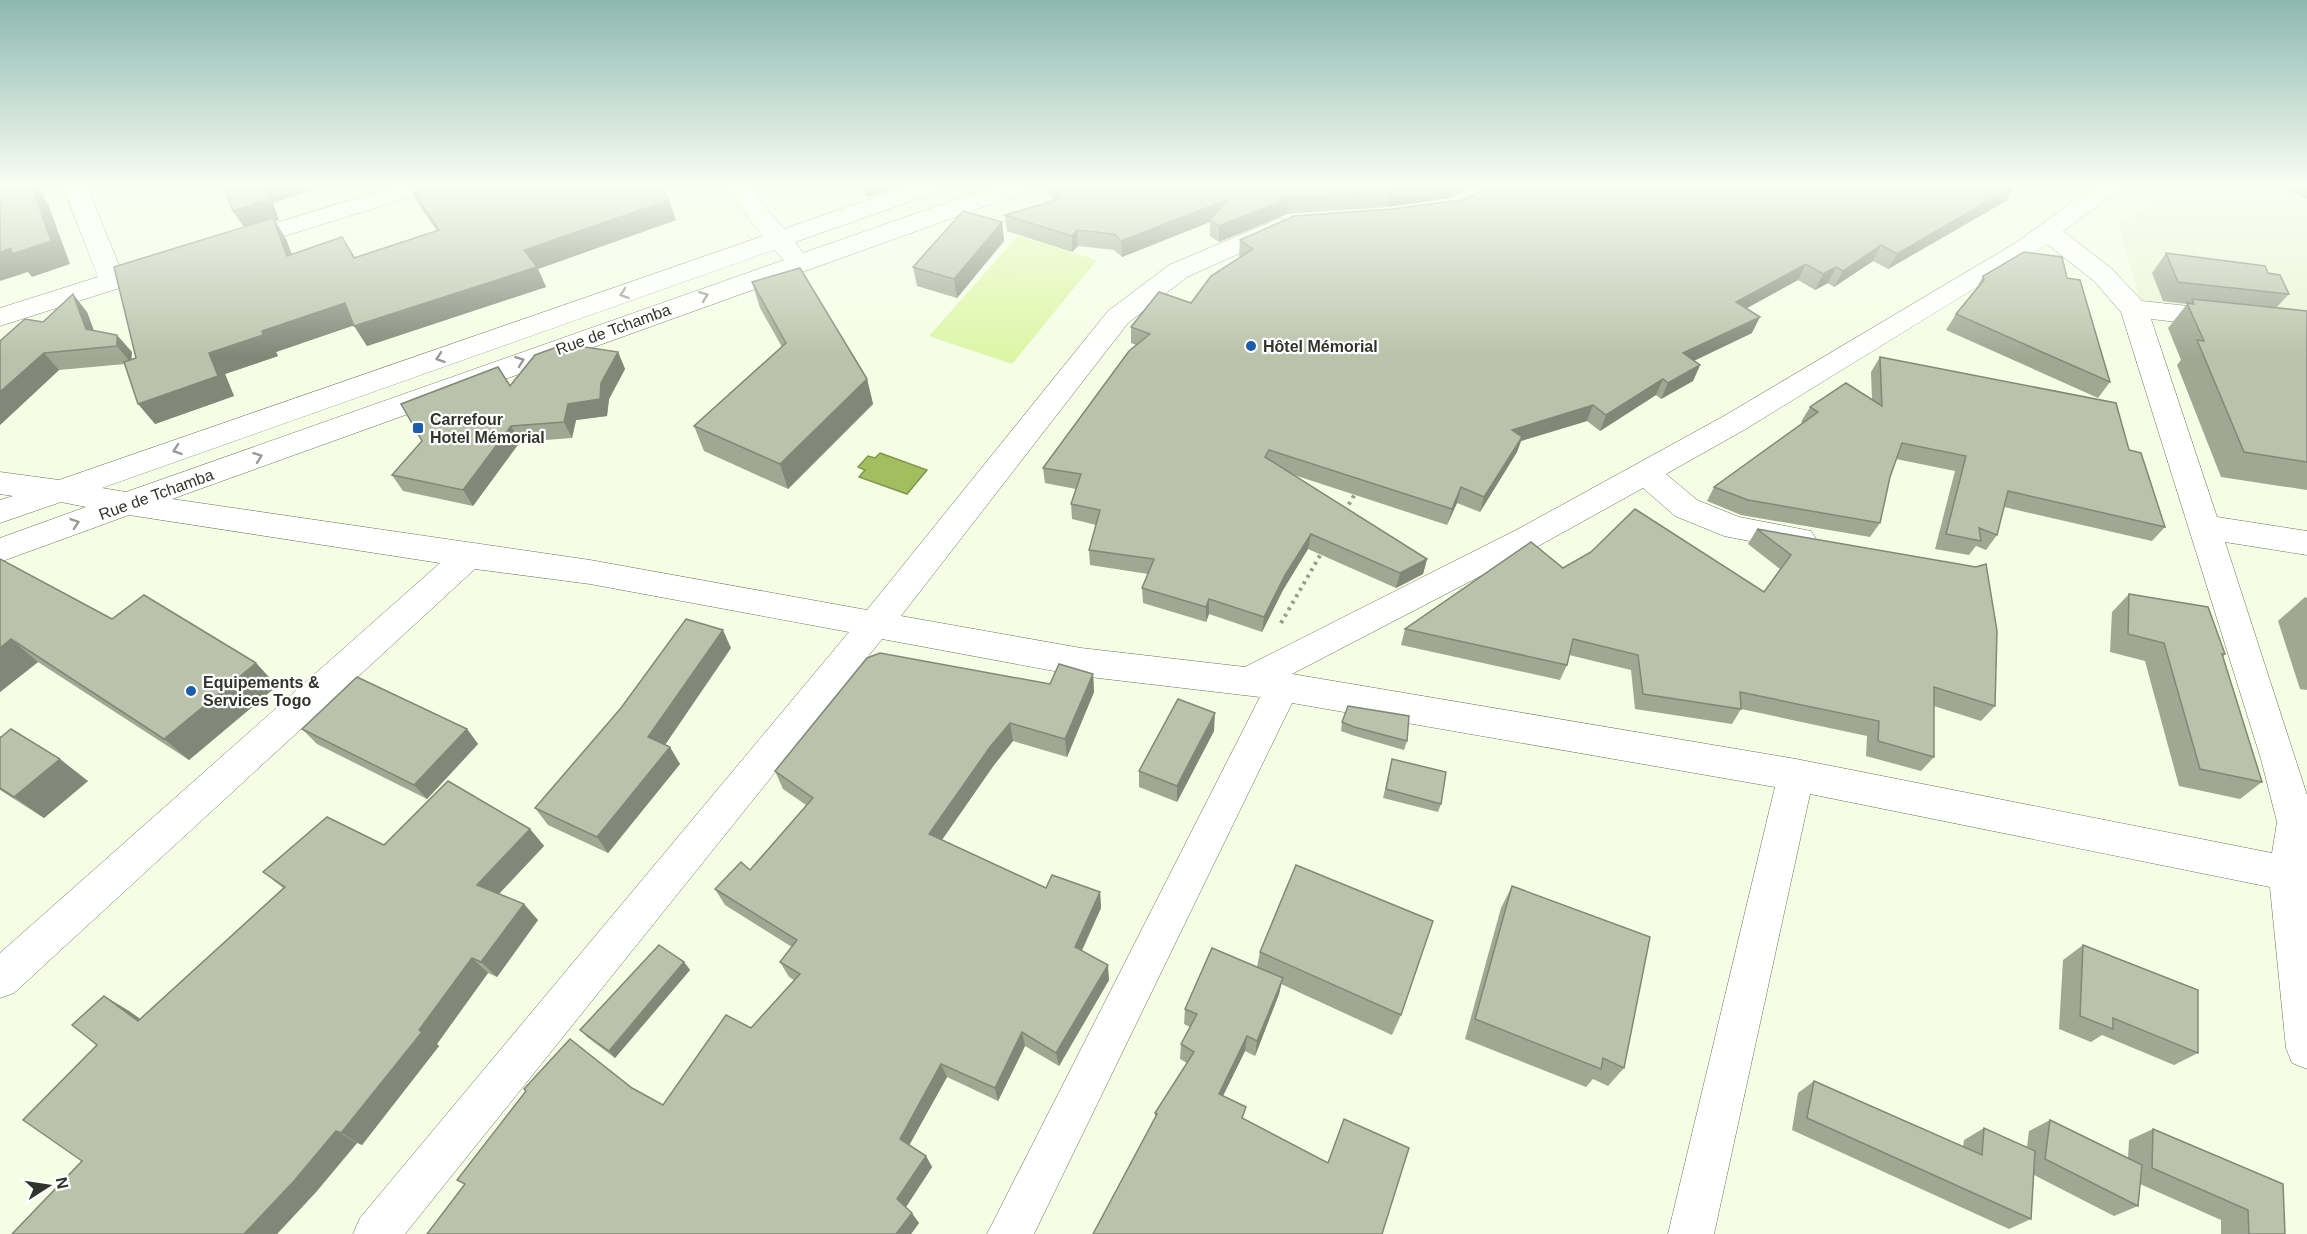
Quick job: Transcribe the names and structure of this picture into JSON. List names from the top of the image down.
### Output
{
  "streets": {
    "street": ["Rue de Tchamba"]
  },
  "places": {
    "other": ["Hôtel Mémorial", "Equipements & Services Togo"],
    "transit": ["Carrefour Hotel Mémorial"]
  },
  "north": "right"
}
